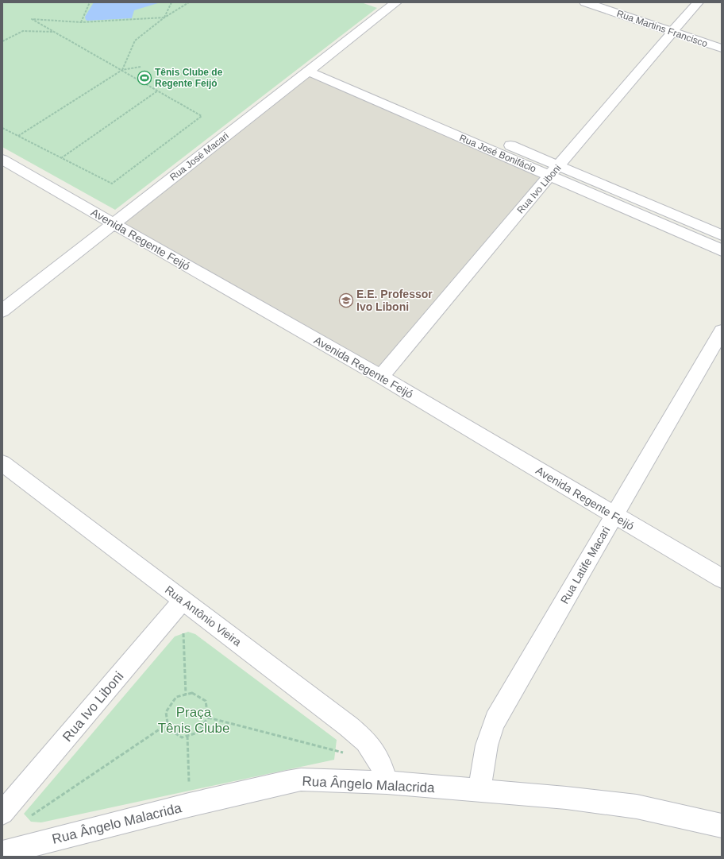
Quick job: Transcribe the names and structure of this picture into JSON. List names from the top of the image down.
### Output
{
  "streets": {
    "street": [
      "Rua Martins Francisco",
      "Rua José Bonifácio",
      "Rua José Macari",
      "Rua Ivo Liboni",
      "Avenida Regente Feijó",
      "Rua Latife Macari",
      "Rua Antônio Vieira",
      "Rua Ângelo Malacrida"
    ]
  },
  "crossings": [
    ["Rua Martins Francisco", "Rua Ivo Liboni"],
    ["Rua José Bonifácio", "Rua José Macari"],
    ["Rua José Bonifácio", "Rua Ivo Liboni"],
    ["Rua José Macari", "Avenida Regente Feijó"],
    ["Rua Ivo Liboni", "Avenida Regente Feijó"],
    ["Rua Ivo Liboni", "Rua Antônio Vieira"],
    ["Avenida Regente Feijó", "Rua Latife Macari"],
    ["Rua Latife Macari", "Rua Ângelo Malacrida"],
    ["Rua Antônio Vieira", "Rua Ângelo Malacrida"]
  ],
  "parks": ["Praça Tênis Clube"],
  "places": {
    "sports": ["Tênis Clube de Regente Feijó"],
    "school or university": ["E.E. Professor Ivo Liboni"]
  }
}
